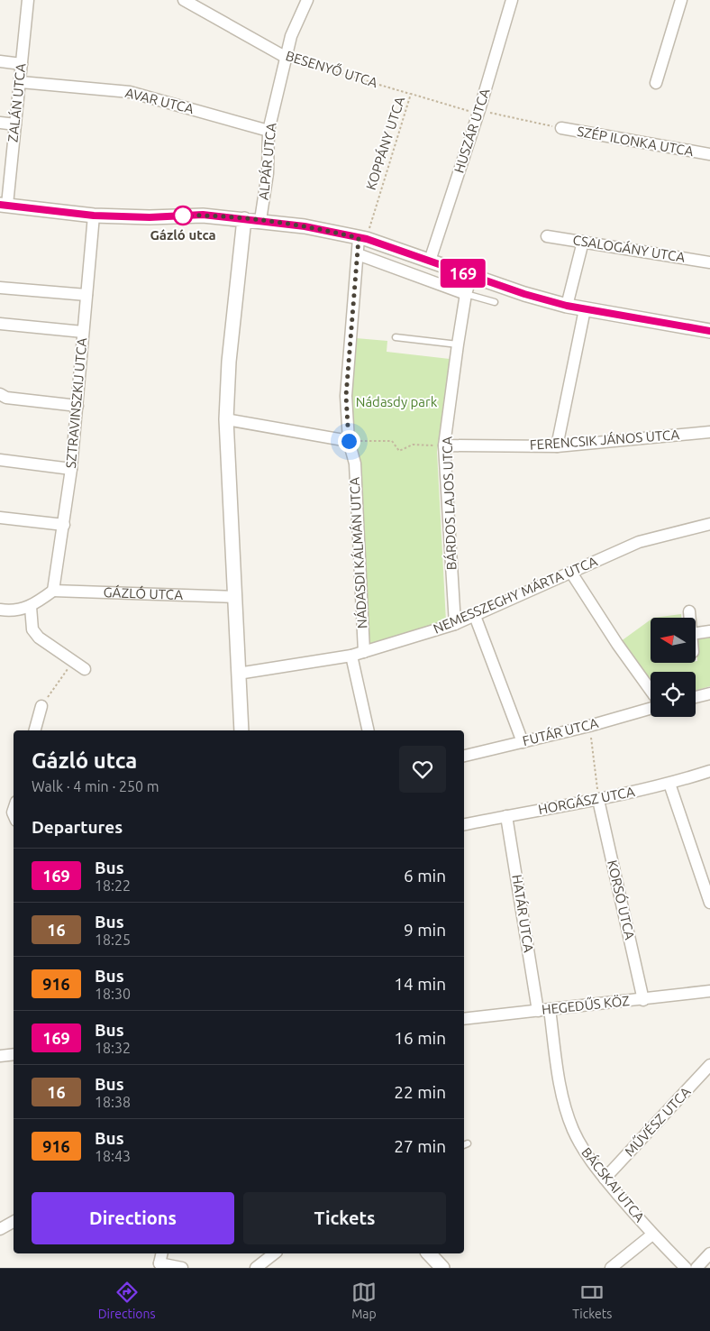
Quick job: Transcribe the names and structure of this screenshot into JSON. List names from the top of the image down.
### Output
{
  "streets": {
    "street": [
      "BESENYŐ UTCA",
      "AVAR UTCA",
      "ZALÁN UTCA",
      "HUSZÁR UTCA",
      "SZÉP ILONKA UTCA",
      "ALPÁR UTCA",
      "CSALOGÁNY UTCA",
      "SZTRAVINSZKIJ UTCA",
      "FERENCSIK JÁNOS UTCA",
      "BÁRDOS LAJOS UTCA",
      "NÁDASDI KÁLMÁN UTCA",
      "GÁZLÓ UTCA",
      "NEMESSZEGHY MÁRTA UTCA",
      "FUTÁR UTCA",
      "HORGÁSZ UTCA",
      "KORSÓ UTCA",
      "HATÁR UTCA",
      "HEGEDŰS KÖZ",
      "MŰVÉSZ UTCA",
      "BÁCSKAI UTCA"
    ],
    "path": ["KOPPÁNY UTCA"]
  },
  "crossings": [
    ["BESENYŐ UTCA", "KOPPÁNY UTCA"],
    ["BESENYŐ UTCA", "ALPÁR UTCA"],
    ["AVAR UTCA", "ZALÁN UTCA"],
    ["AVAR UTCA", "ALPÁR UTCA"],
    ["HUSZÁR UTCA", "KOPPÁNY UTCA"],
    ["SZÉP ILONKA UTCA", "KOPPÁNY UTCA"],
    ["KOPPÁNY UTCA", "NÁDASDI KÁLMÁN UTCA"],
    ["SZTRAVINSZKIJ UTCA", "GÁZLÓ UTCA"],
    ["FERENCSIK JÁNOS UTCA", "BÁRDOS LAJOS UTCA"],
    ["BÁRDOS LAJOS UTCA", "NEMESSZEGHY MÁRTA UTCA"],
    ["NÁDASDI KÁLMÁN UTCA", "NEMESSZEGHY MÁRTA UTCA"],
    ["HORGÁSZ UTCA", "KORSÓ UTCA"],
    ["HORGÁSZ UTCA", "HATÁR UTCA"],
    ["KORSÓ UTCA", "HEGEDŰS KÖZ"],
    ["HATÁR UTCA", "HEGEDŰS KÖZ"],
    ["HEGEDŰS KÖZ", "BÁCSKAI UTCA"],
    ["MŰVÉSZ UTCA", "BÁCSKAI UTCA"]
  ],
  "parks": ["Nádasdy park"],
  "places": ["Gázló utca"],
  "lines": ["bus line 169"],
  "north": "left",
  "page": {
    "on_map": "169",
    "heading": [
      ["Gázló utca", "Walk · 4 min · 250 m"],
      "Departures"
    ],
    "list": [
      {
        "mark": "169",
        "name": "Bus",
        "note": "18:22",
        "value": "6 min"
      },
      {
        "mark": "16",
        "name": "Bus",
        "note": "18:25",
        "value": "9 min"
      },
      {
        "mark": "916",
        "name": "Bus",
        "note": "18:30",
        "value": "14 min"
      },
      {
        "mark": "169",
        "name": "Bus",
        "note": "18:32",
        "value": "16 min"
      },
      {
        "mark": "16",
        "name": "Bus",
        "note": "18:38",
        "value": "22 min"
      },
      {
        "mark": "916",
        "name": "Bus",
        "note": "18:43",
        "value": "27 min"
      }
    ],
    "buttons": ["Directions", "Tickets"],
    "tabs": ["Directions", "Map", "Tickets"]
  }
}
